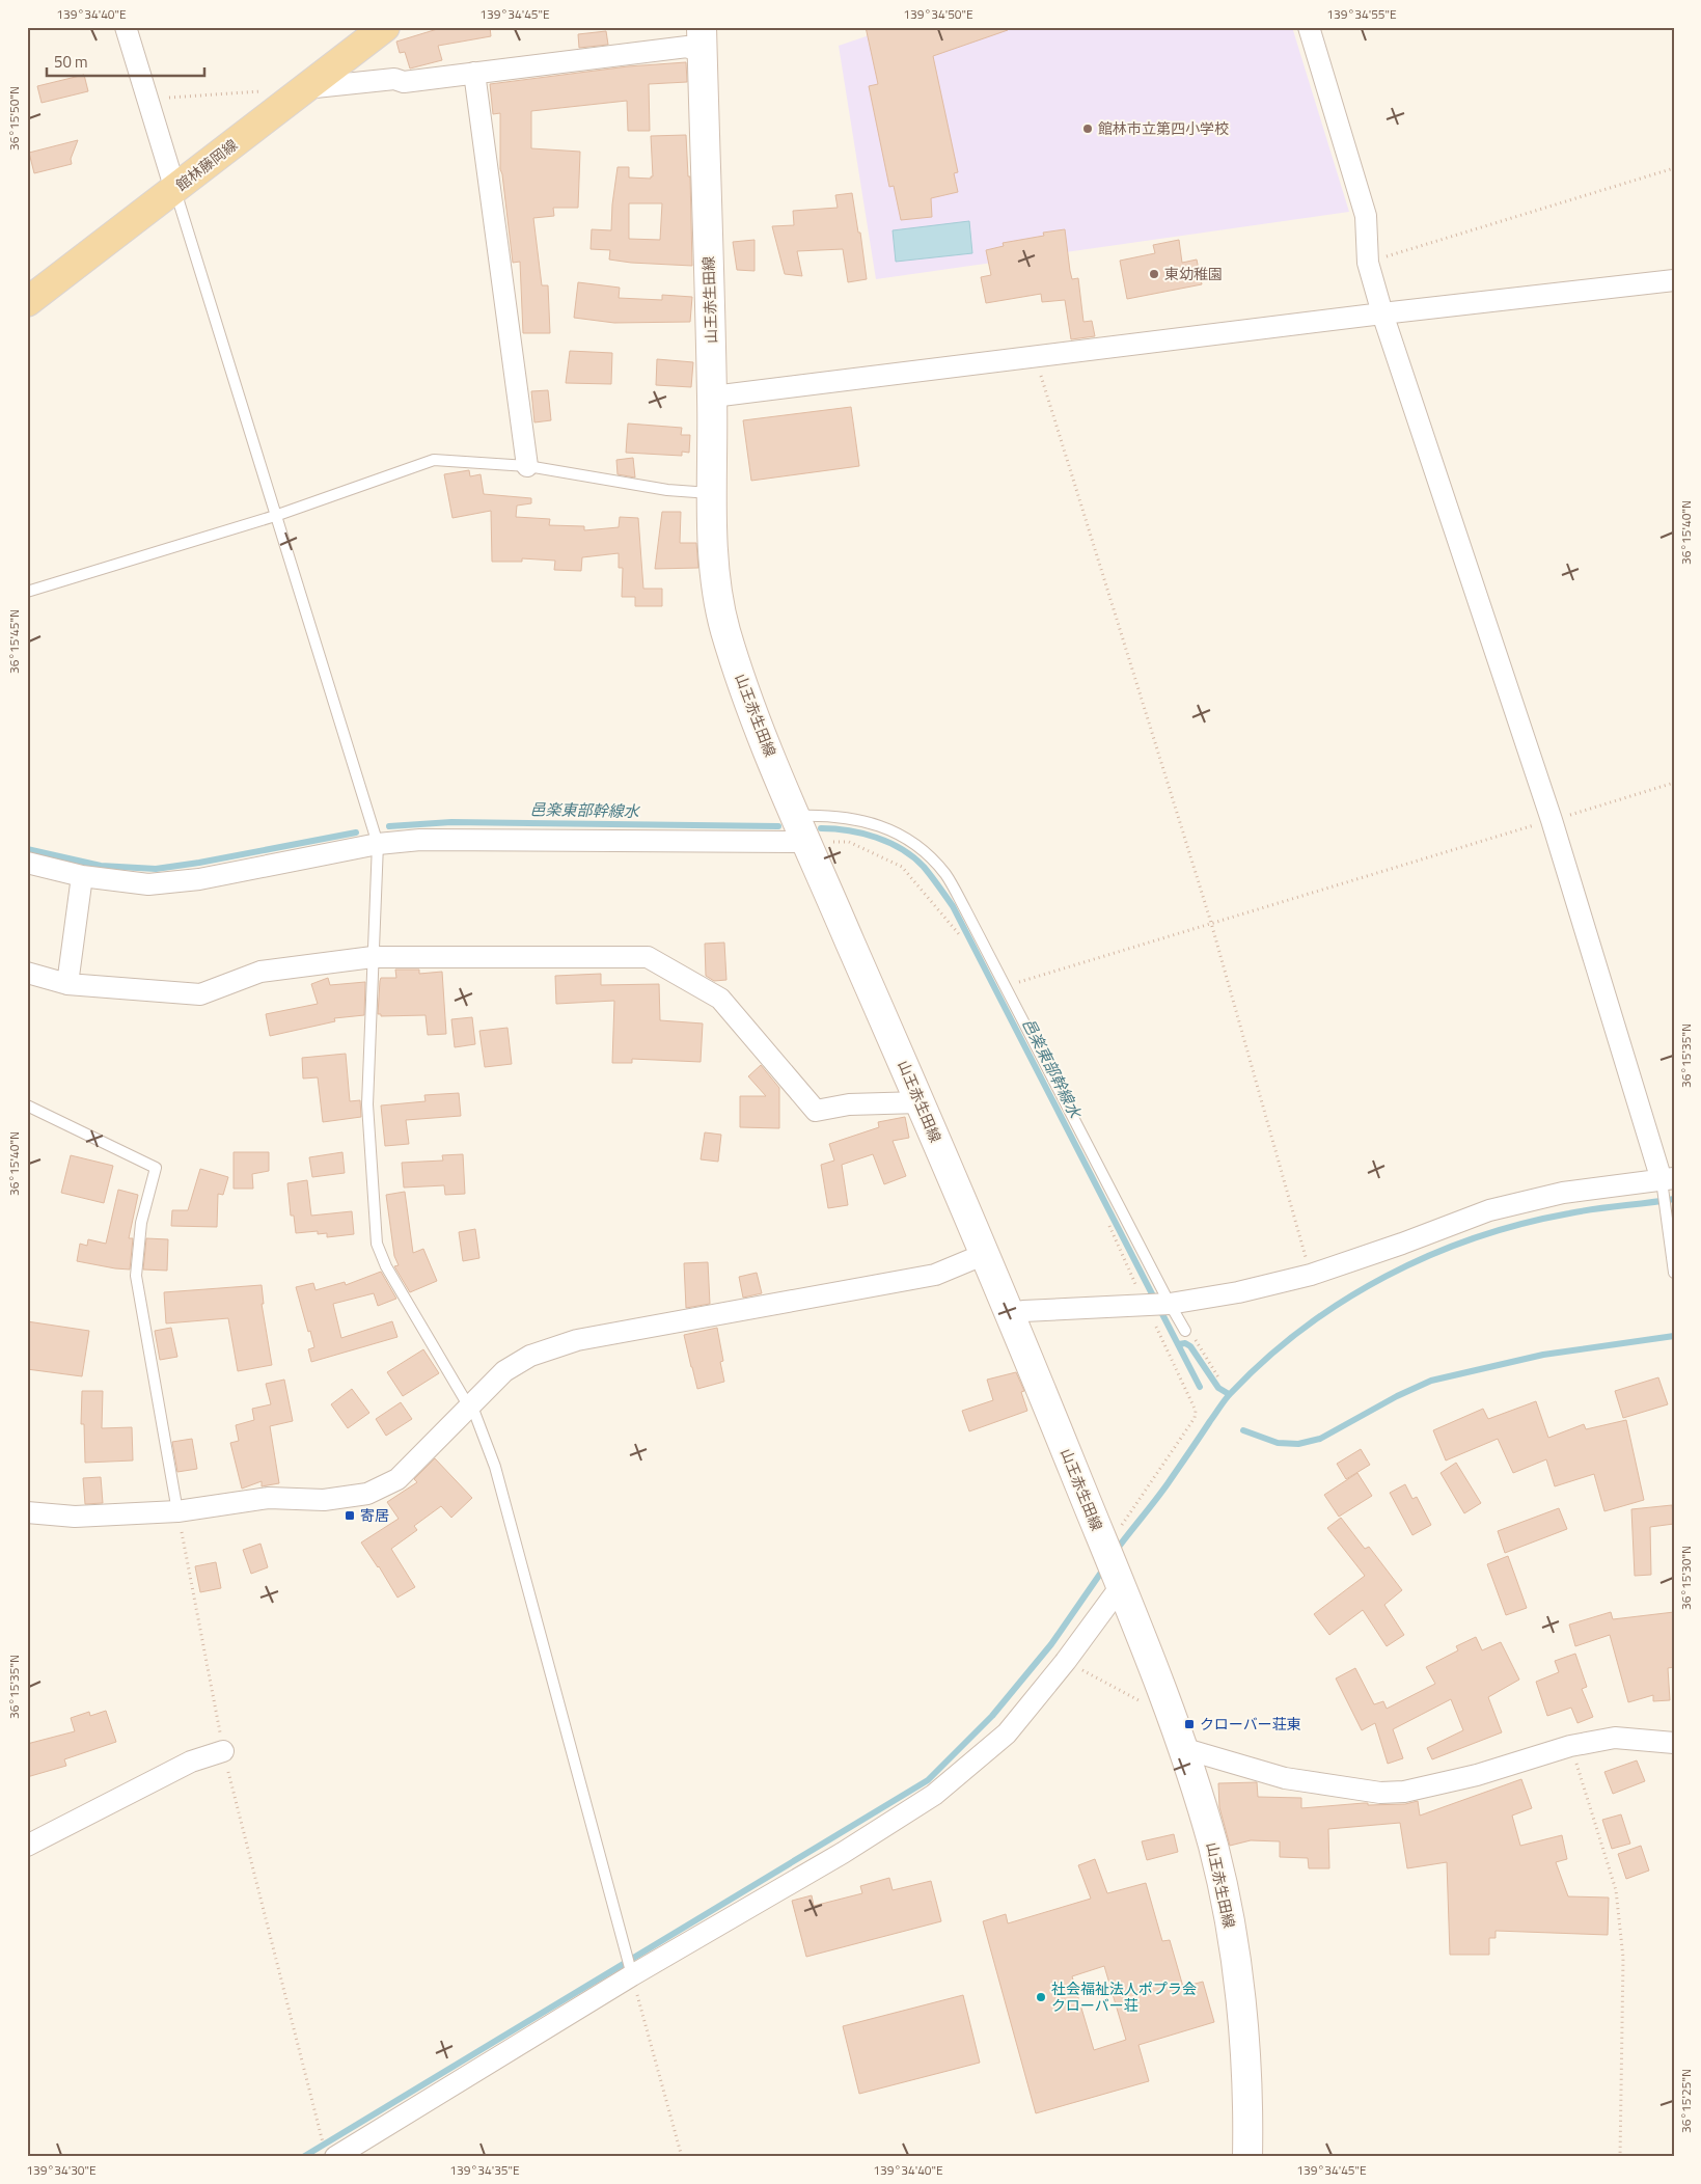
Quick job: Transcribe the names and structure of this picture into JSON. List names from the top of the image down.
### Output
{
  "streets": {
    "main road": ["館林藤岡線", "山王赤生田線"]
  },
  "water": ["邑楽東部幹線水"],
  "places": {
    "other": ["館林市立第四小学校", "東幼稚園", "社会福祉法人ポプラ会 クローバー荘"],
    "transit": ["寄居", "クローバー荘東"]
  },
  "scale_bar": "50 m",
  "coordinates": [
    "139°34'40\"E",
    "139°34'45\"E",
    "139°34'50\"E",
    "139°34'55\"E",
    "36°15'50\"N",
    "36°15'40\"N",
    "36°15'45\"N",
    "36°15'35\"N",
    "36°15'30\"N",
    "36°15'25\"N",
    "139°34'30\"E",
    "139°34'35\"E"
  ]
}
